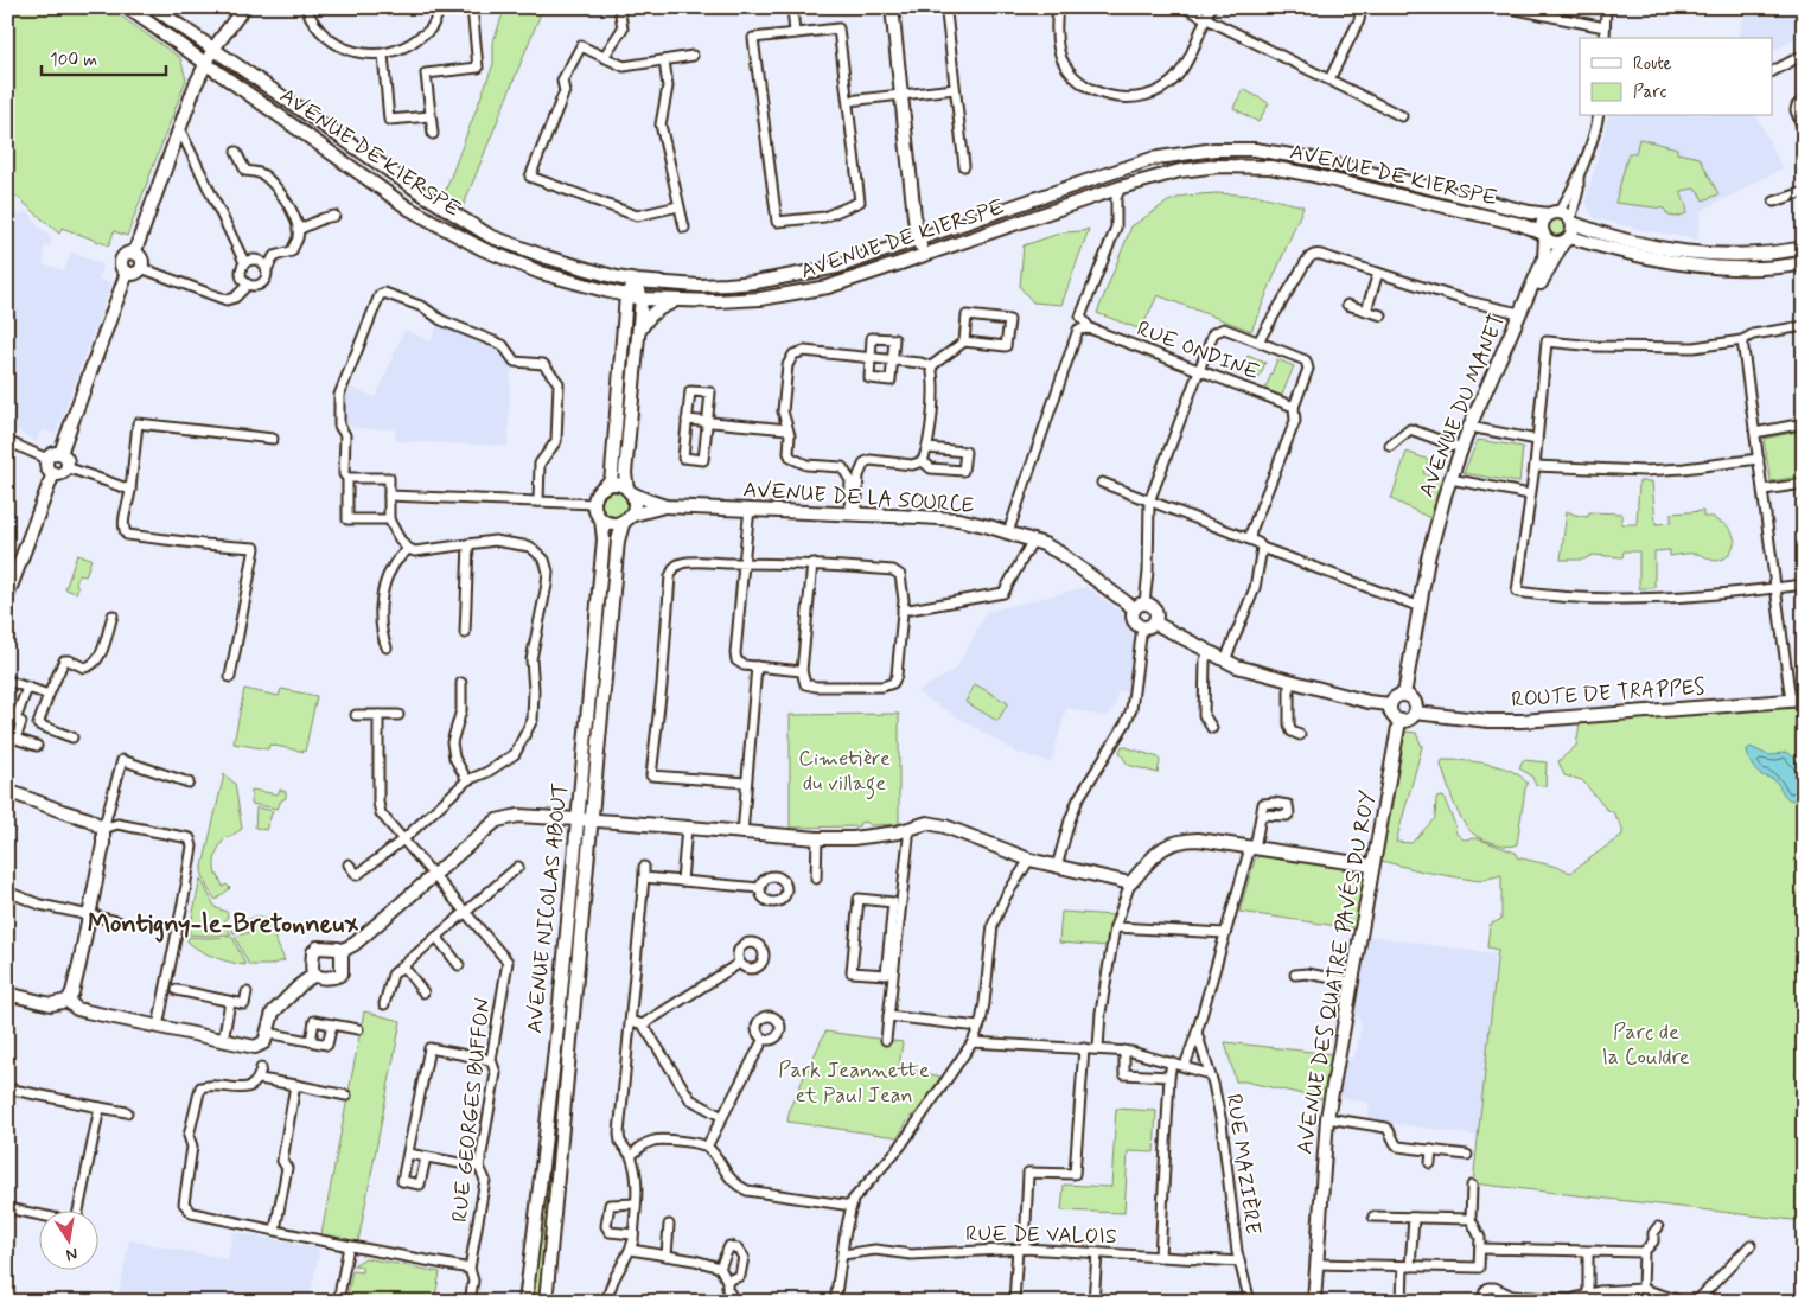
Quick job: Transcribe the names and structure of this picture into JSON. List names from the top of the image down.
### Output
{
  "streets": {
    "main road": [
      "AVENUE DE KIERSPE",
      "AVENUE DU MANET",
      "AVENUE DE LA SOURCE",
      "ROUTE DE TRAPPES",
      "AVENUE NICOLAS ABOUT",
      "AVENUE DES QUATRE PAVÉS DU ROY"
    ],
    "street": [
      "RUE ONDINE",
      "RUE GEORGES BUFFON",
      "RUE MAZIÈRE",
      "RUE DE VALOIS"
    ]
  },
  "crossings": [
    ["AVENUE DE KIERSPE", "AVENUE DU MANET"],
    ["AVENUE DE KIERSPE", "AVENUE NICOLAS ABOUT"],
    ["AVENUE DU MANET", "ROUTE DE TRAPPES"],
    ["AVENUE DU MANET", "AVENUE DES QUATRE PAVÉS DU ROY"],
    ["AVENUE DE LA SOURCE", "AVENUE NICOLAS ABOUT"],
    ["ROUTE DE TRAPPES", "AVENUE DES QUATRE PAVÉS DU ROY"],
    ["RUE MAZIÈRE", "RUE DE VALOIS"]
  ],
  "districts": ["Montigny-le-Bretonneux"],
  "parks": ["Cimetière du village", "Parc de la Couldre", "Park Jeannette et Paul Jean"],
  "legend": ["Route", "Parc"],
  "scale_bar": "100 m",
  "north": "bottom"
}
